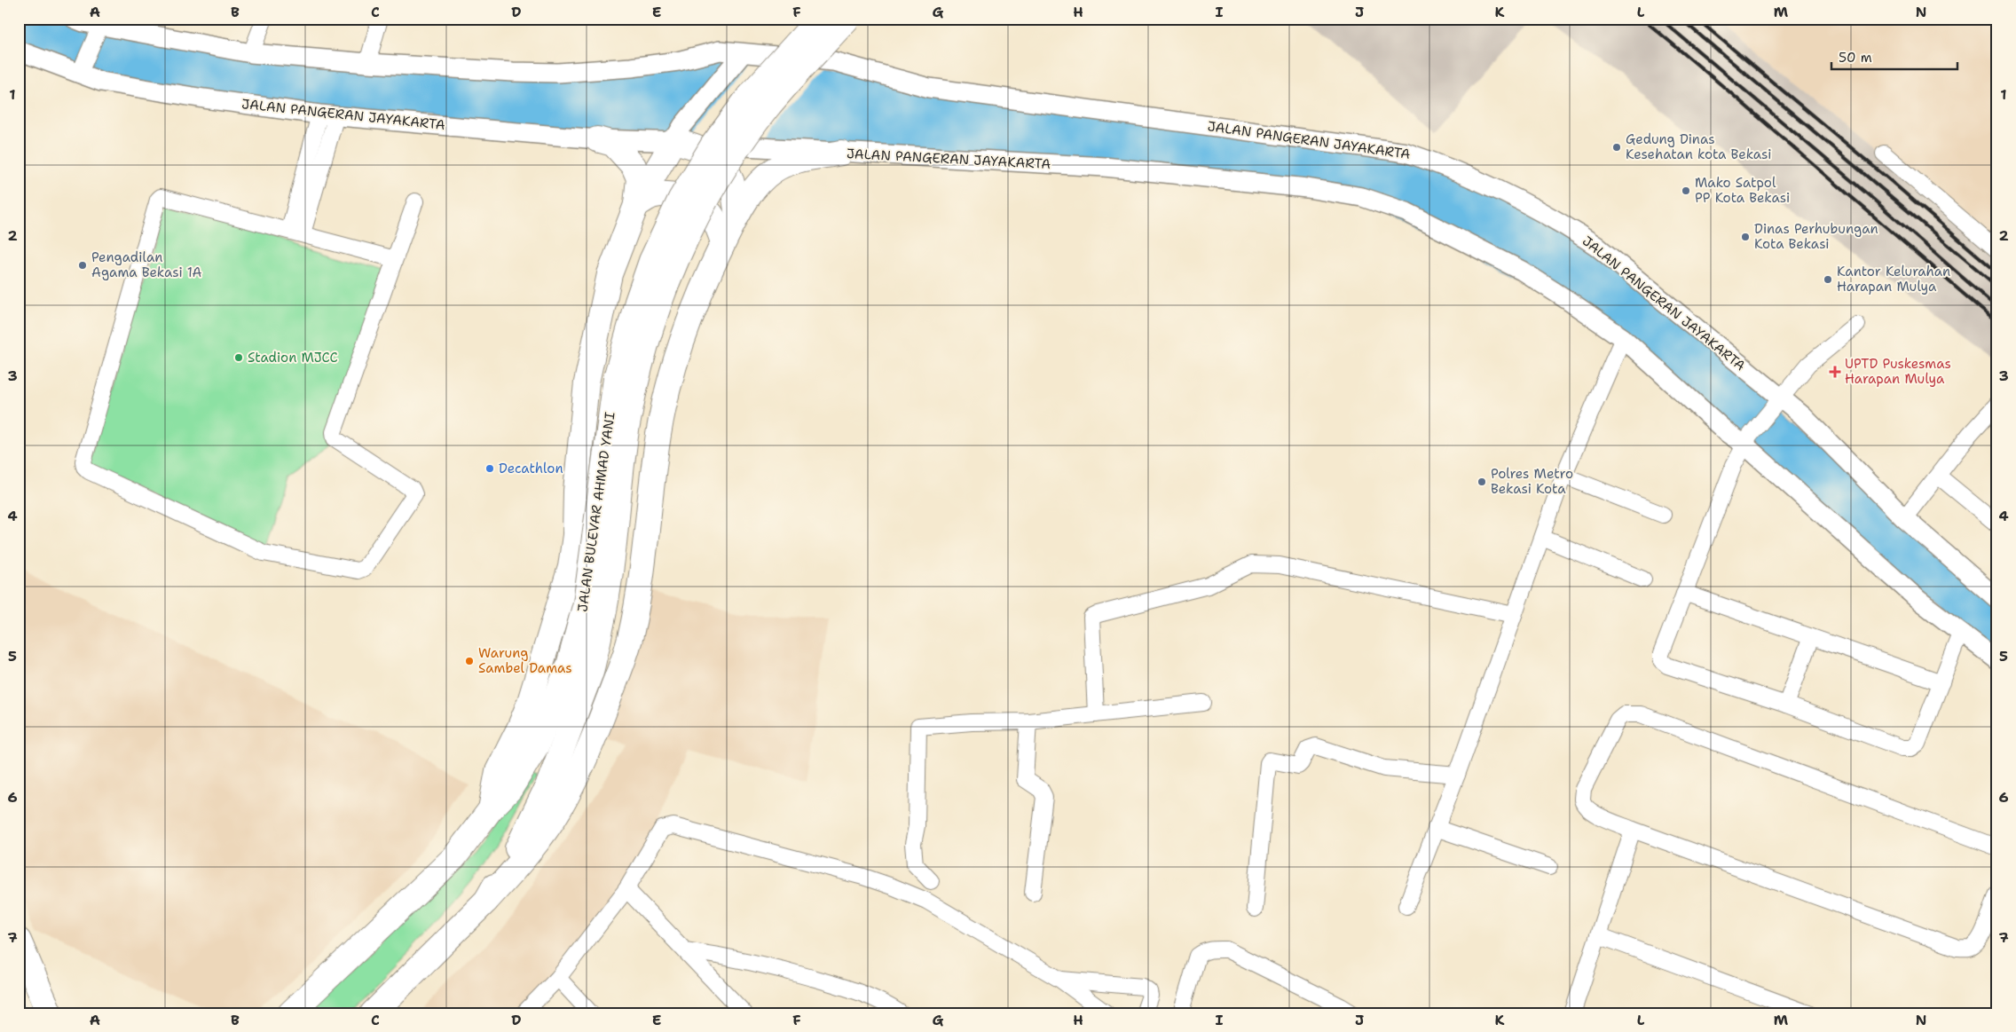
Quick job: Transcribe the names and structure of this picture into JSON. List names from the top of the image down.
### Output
{
  "streets": {
    "main road": ["JALAN BULEVAR AHMAD YANI"],
    "street": ["JALAN PANGERAN JAYAKARTA"]
  },
  "places": {
    "other": [
      "Gedung Dinas Kesehatan kota Bekasi",
      "Mako Satpol PP Kota Bekasi",
      "Dinas Perhubungan Kota Bekasi",
      "Pengadilan Agama Bekasi 1A",
      "Kantor Kelurahan Harapan Mulya",
      "Stadion MJCC",
      "Decathlon",
      "Polres Metro Bekasi Kota",
      "Warung Sambel Damas"
    ],
    "health": ["UPTD Puskesmas Harapan Mulya"]
  },
  "scale_bar": "50 m",
  "grid": {
    "columns": [
      "A",
      "B",
      "C",
      "D",
      "E",
      "F",
      "G",
      "H",
      "I",
      "J",
      "K",
      "L",
      "M",
      "N"
    ],
    "rows": [
      "1",
      "2",
      "3",
      "4",
      "5",
      "6",
      "7"
    ]
  }
}
